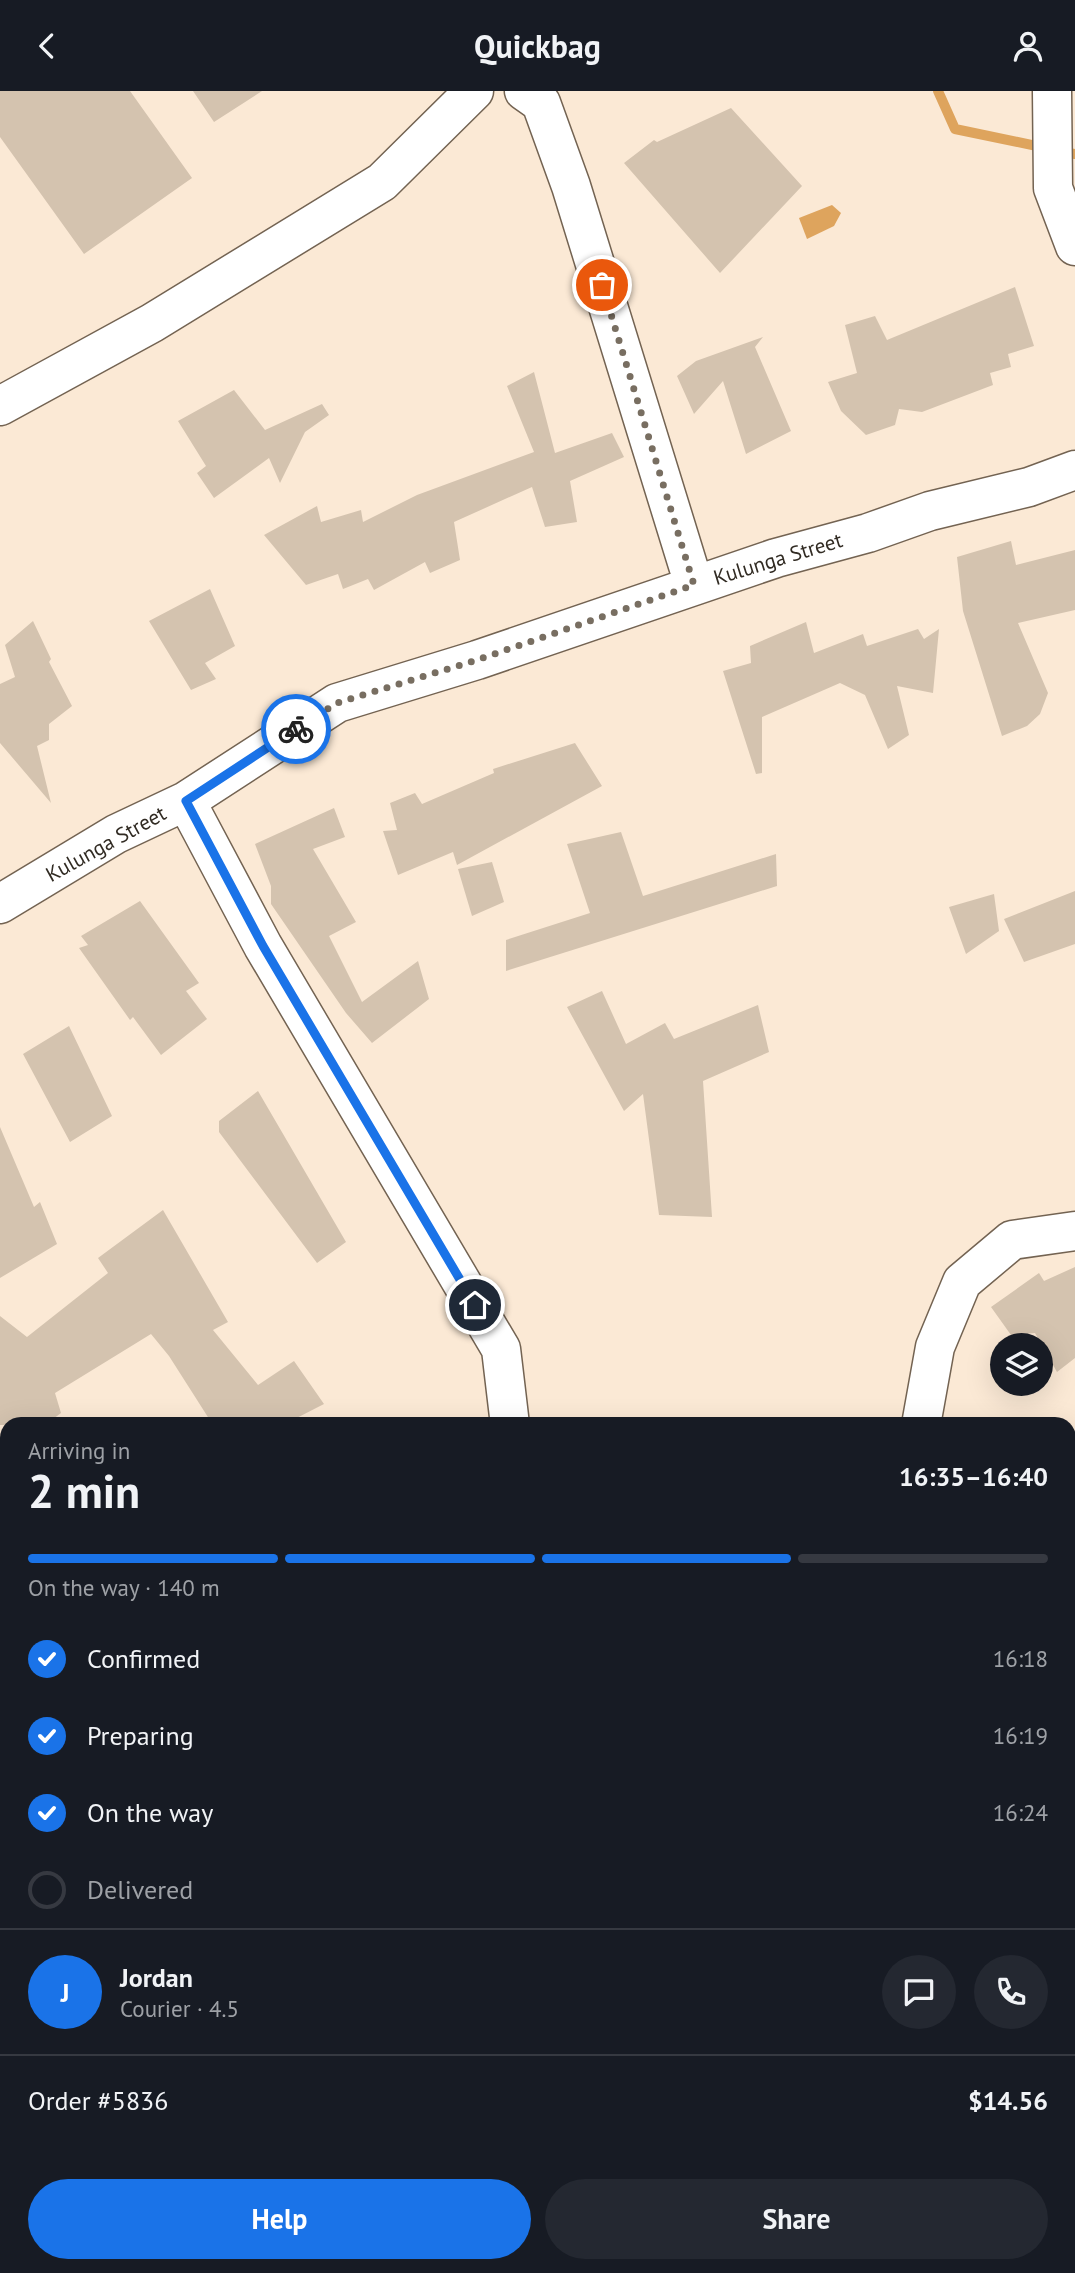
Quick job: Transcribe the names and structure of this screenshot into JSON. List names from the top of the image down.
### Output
{
  "streets": {
    "street": ["Kulunga Street"]
  },
  "page": {
    "header": "Quickbag",
    "heading": ["2 min", "Arriving in", "16:35–16:40"],
    "panel": [
      "Jordan",
      "Courier · 4.5",
      "Order #5836",
      "$14.56"
    ],
    "bar": "On the way · 140 m",
    "list": [
      ["Confirmed", "16:18"],
      ["Preparing", "16:19"],
      ["On the way", "16:24"],
      "Delivered"
    ],
    "round": "J",
    "buttons": ["Help", "Share"]
  }
}
